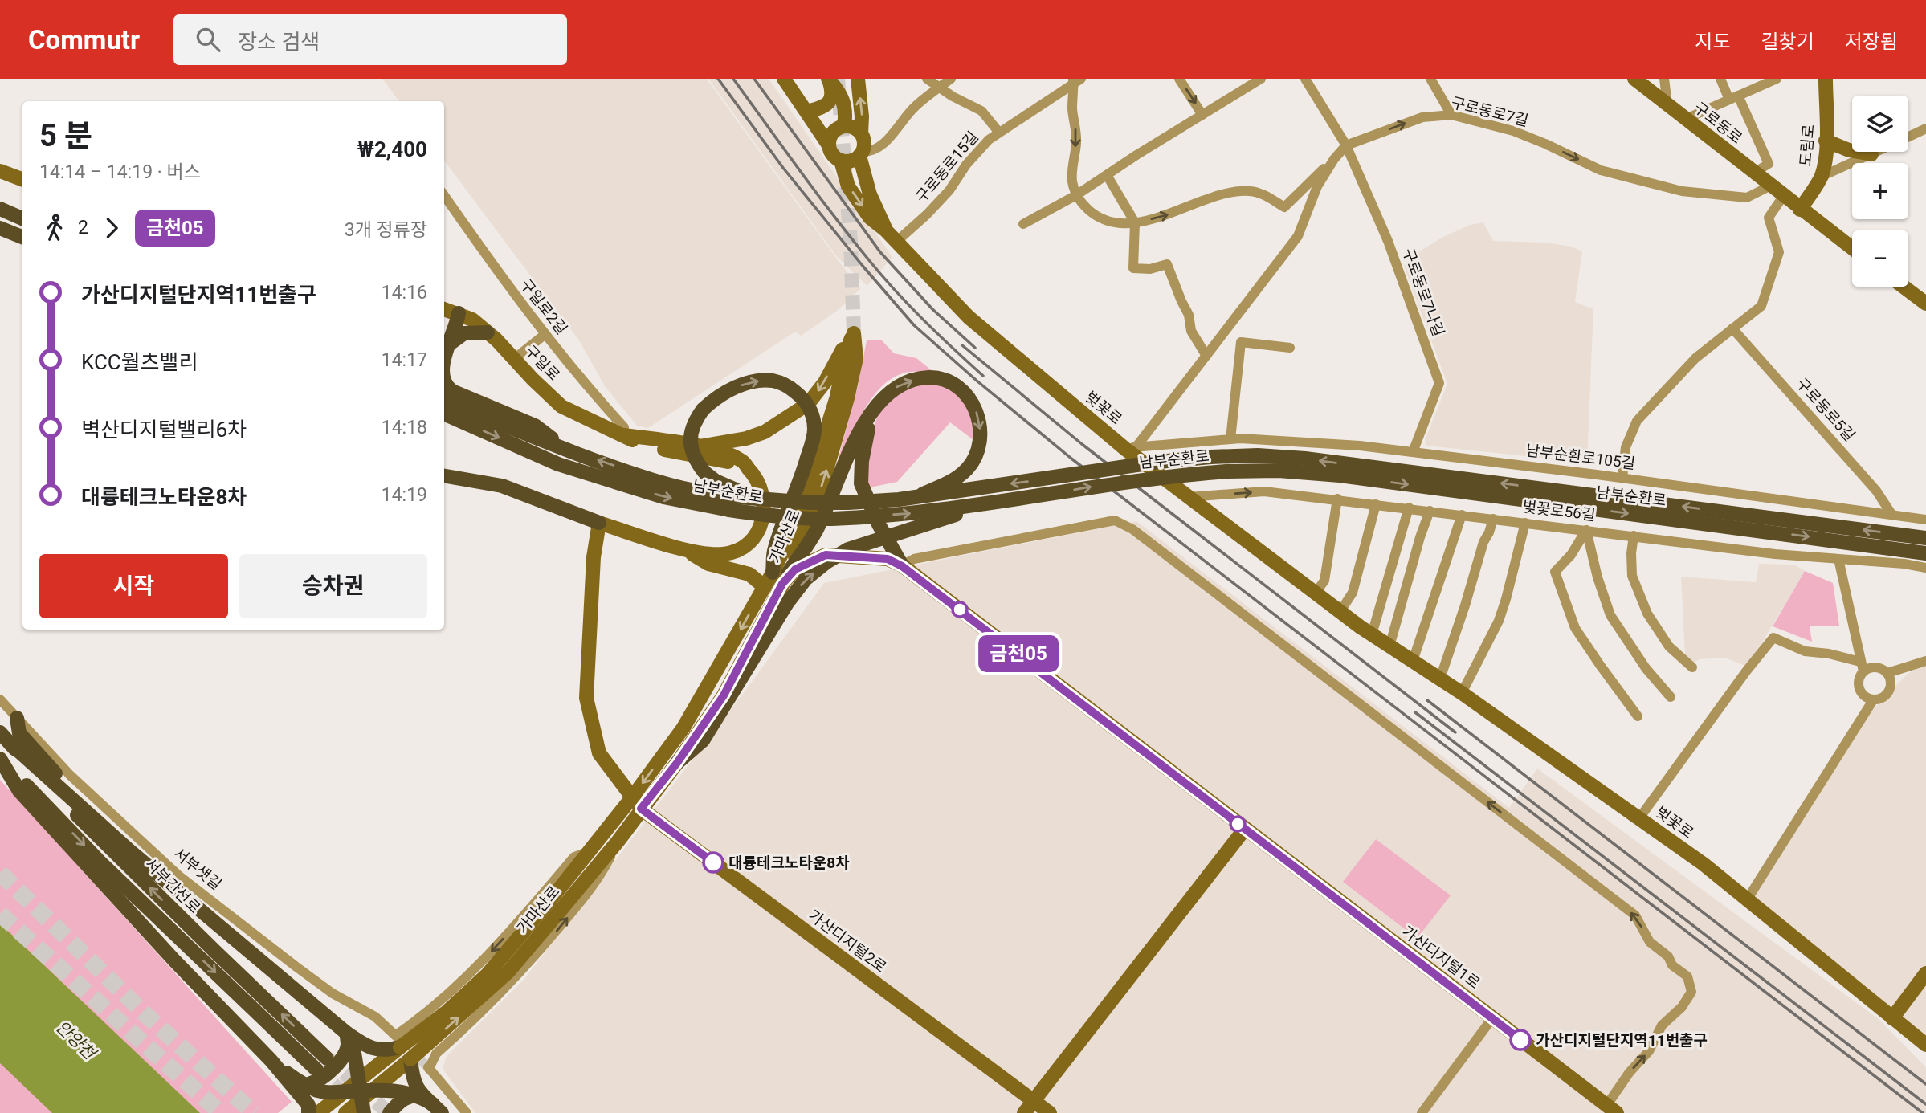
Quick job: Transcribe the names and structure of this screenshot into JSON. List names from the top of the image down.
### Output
{
  "streets": {
    "main road": [
      "구로동로",
      "도림로",
      "구일로",
      "벚꽃로",
      "남부순환로",
      "가마산로",
      "서부간선로",
      "가산디지털2로",
      "가산디지털1로"
    ],
    "street": [
      "구로동로7길",
      "구로동로15길",
      "구로동로7나길",
      "구일로2길",
      "구로동로5길",
      "남부순환로105길",
      "벚꽃로56길",
      "서부샛길"
    ]
  },
  "crossings": [
    ["구로동로7길", "구로동로"],
    ["구로동로7길", "구로동로7나길"],
    ["구로동로7길", "벚꽃로"],
    ["구로동로7길", "남부순환로105길"],
    ["구로동로", "도림로"],
    ["구로동로15길", "벚꽃로"],
    ["구로동로7나길", "남부순환로105길"],
    ["구일로2길", "구일로"],
    ["벚꽃로", "남부순환로105길"],
    ["벚꽃로", "벚꽃로56길"],
    ["구로동로5길", "남부순환로105길"],
    ["가마산로", "서부샛길"],
    ["가마산로", "가산디지털2로"]
  ],
  "one_way": ["구로동로7길"],
  "water": ["안양천"],
  "places": ["대륭테크노타운8차", "가산디지털단지역11번출구"],
  "lines": ["bus line 금천05"],
  "page": {
    "header": "Commutr",
    "search": "장소 검색",
    "nav": ["지도", "길찾기", "저장됨"],
    "on_map": "금천05",
    "map_buttons": ["+", "−"],
    "heading": ["5 분", "14:14 – 14:19 · 버스", "₩2,400"],
    "legs": ["2", "금천05", "3개 정류장"],
    "list": [
      {
        "name": "가산디지털단지역11번출구",
        "value": "14:16"
      },
      {
        "name": "KCC월츠밸리",
        "value": "14:17"
      },
      {
        "name": "벽산디지털밸리6차",
        "value": "14:18"
      },
      {
        "name": "대륭테크노타운8차",
        "value": "14:19"
      }
    ],
    "buttons": ["시작", "승차권"]
  }
}
